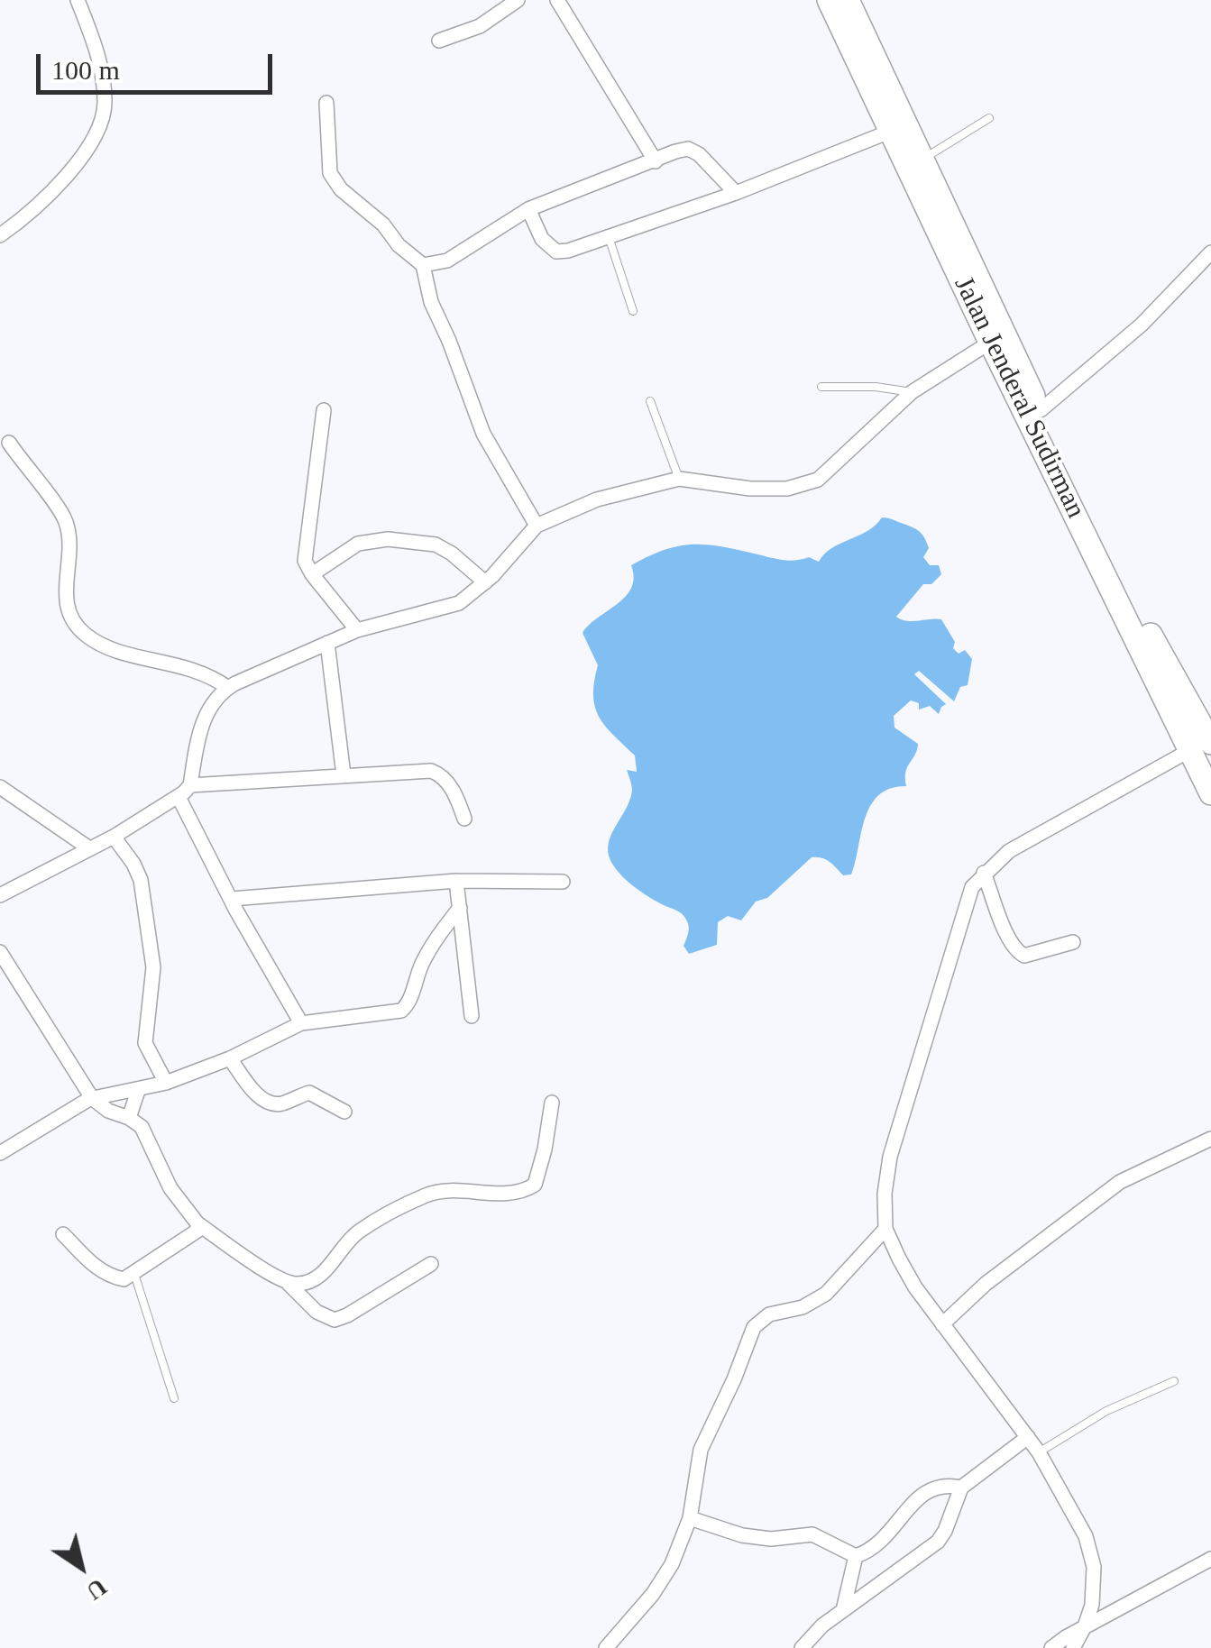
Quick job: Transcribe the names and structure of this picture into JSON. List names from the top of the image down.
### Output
{
  "streets": {
    "highway": ["Jalan Jenderal Sudirman"]
  },
  "scale_bar": "100 m",
  "north": "bottom right"
}
